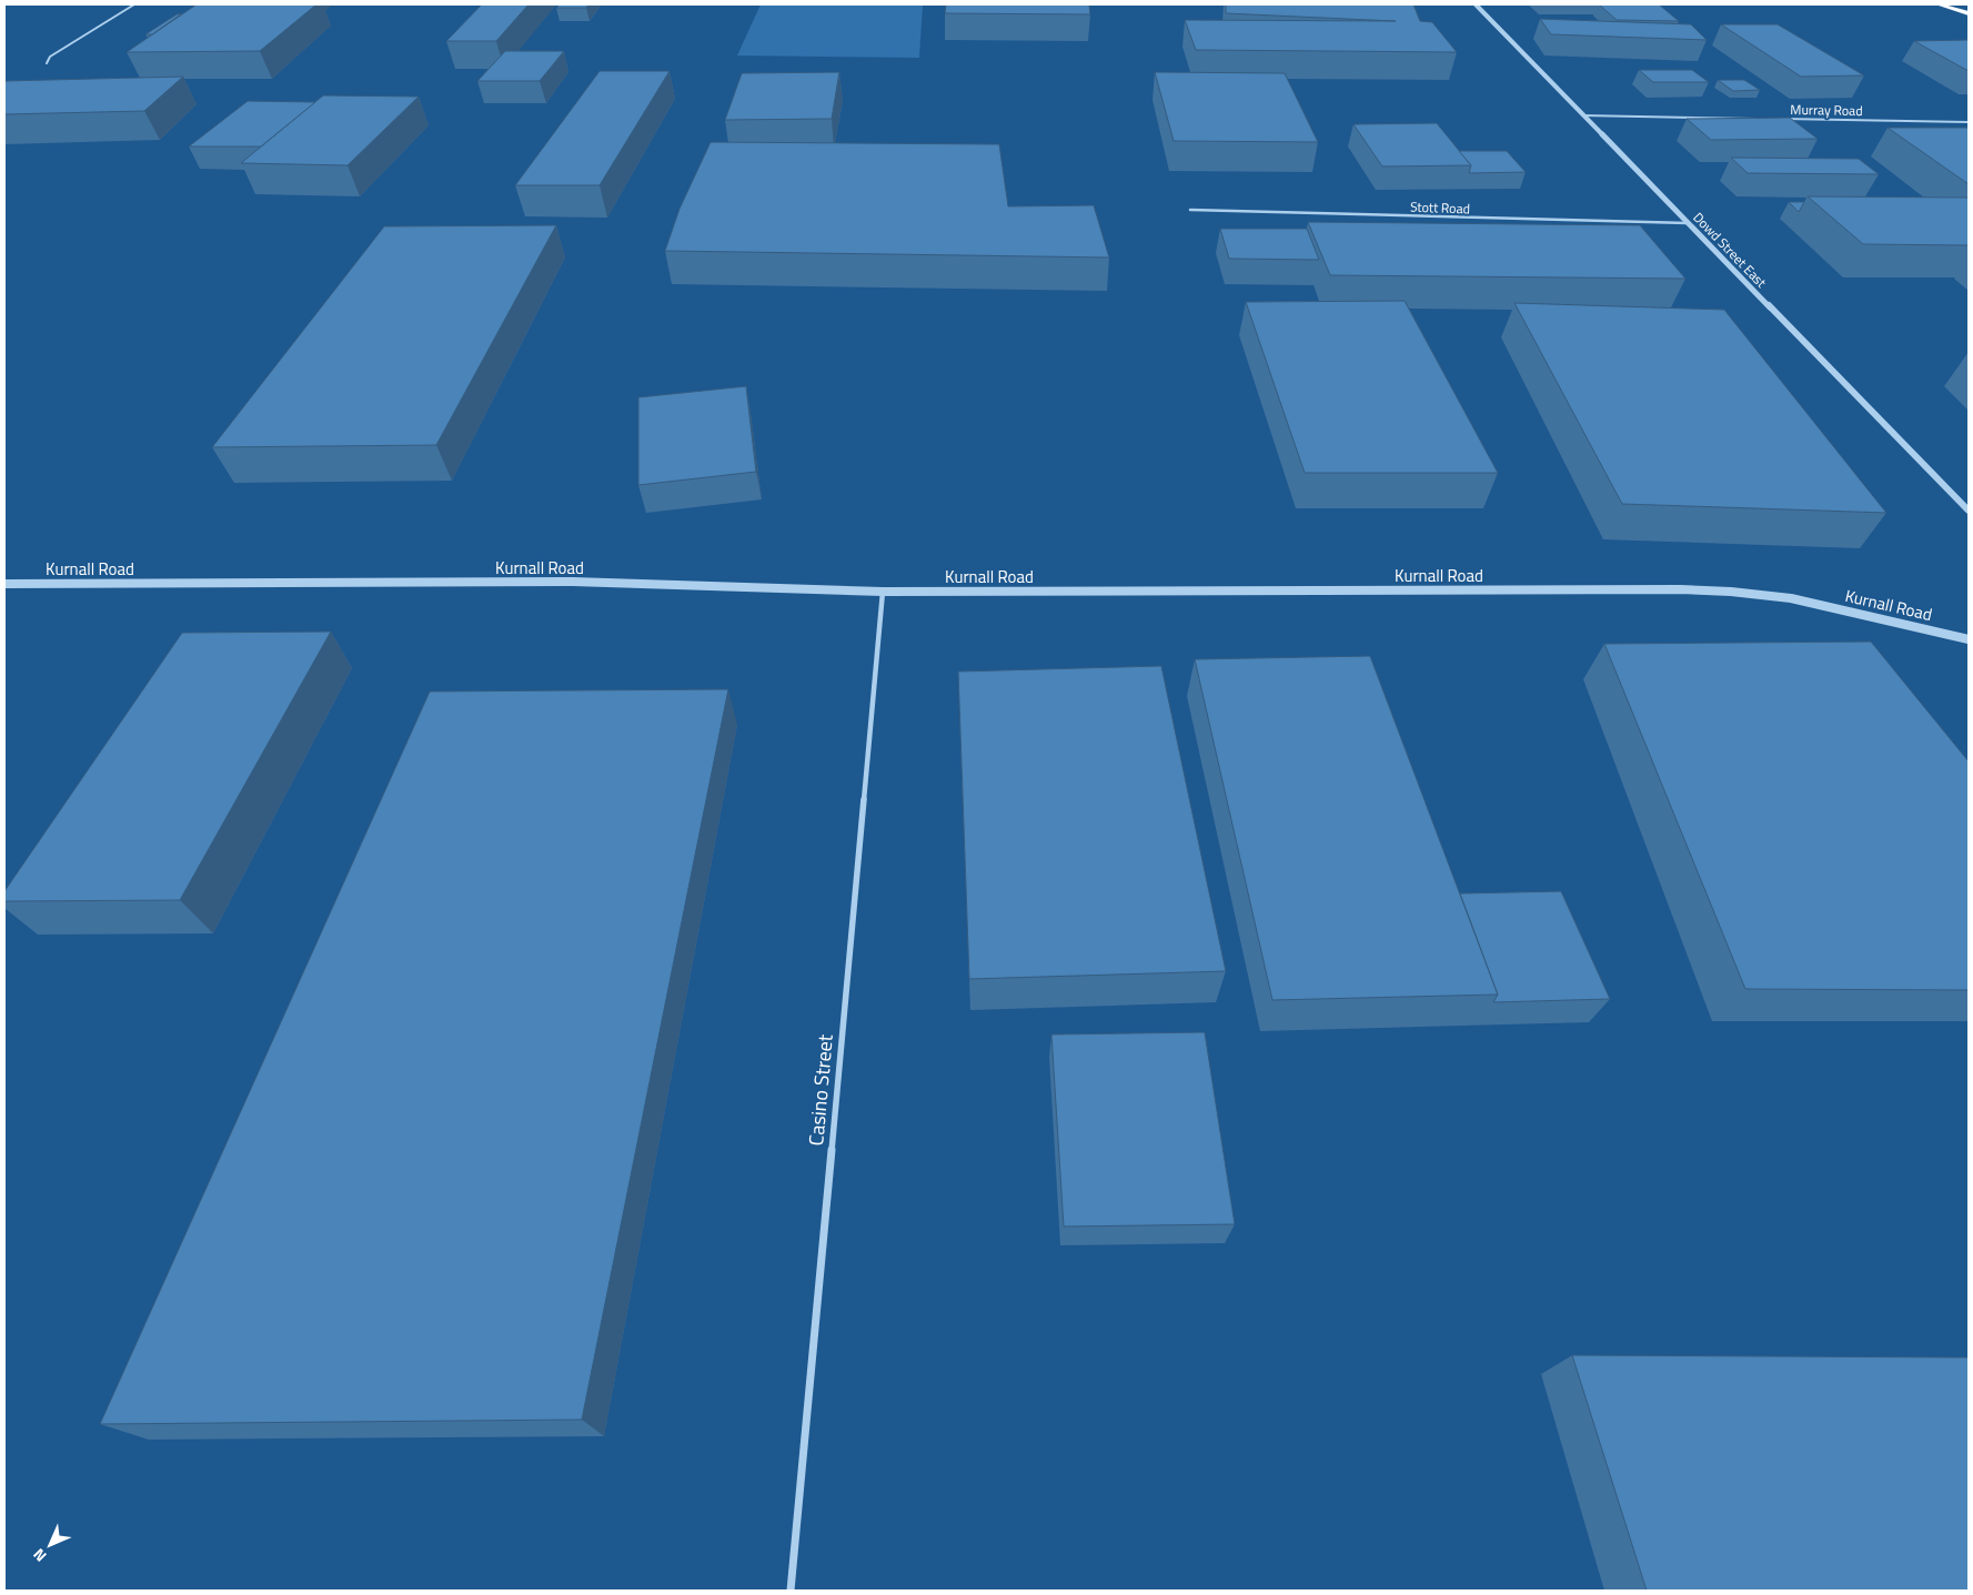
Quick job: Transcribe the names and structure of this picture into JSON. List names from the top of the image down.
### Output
{
  "streets": {
    "street": [
      "Murray Road",
      "Stott Road",
      "Dowd Street East",
      "Kurnall Road",
      "Casino Street"
    ]
  },
  "crossings": [
    ["Stott Road", "Dowd Street East"],
    ["Kurnall Road", "Casino Street"]
  ],
  "north": "bottom left"
}
